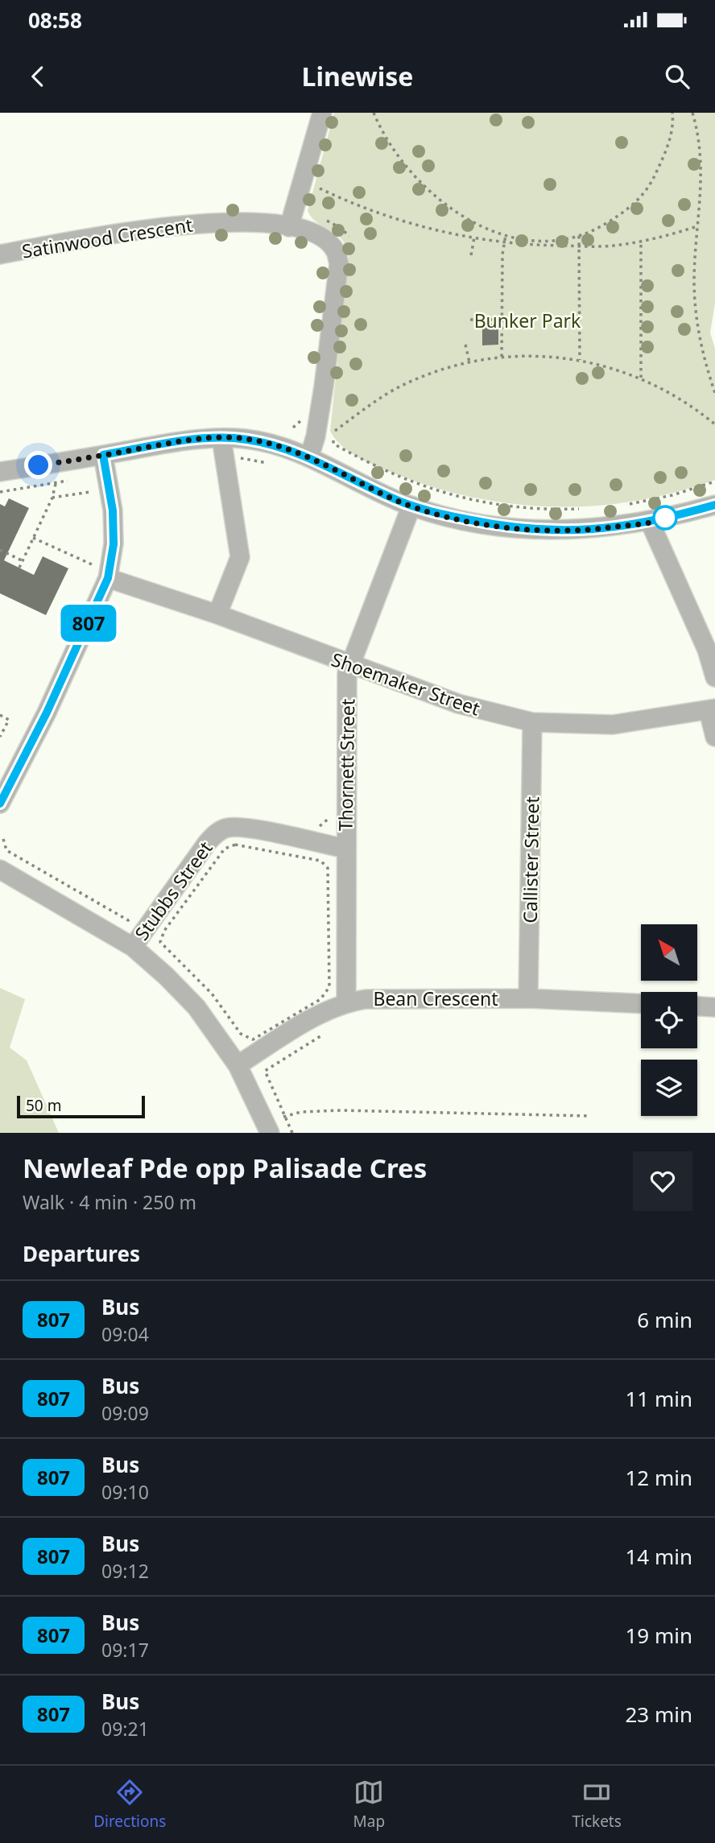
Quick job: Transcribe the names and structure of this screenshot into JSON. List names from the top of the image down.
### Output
{
  "streets": {
    "street": [
      "Satinwood Crescent",
      "Shoemaker Street",
      "Thornett Street",
      "Callister Street",
      "Stubbs Street",
      "Bean Crescent"
    ]
  },
  "crossings": [
    ["Shoemaker Street", "Thornett Street"],
    ["Shoemaker Street", "Callister Street"],
    ["Thornett Street", "Stubbs Street"],
    ["Thornett Street", "Bean Crescent"],
    ["Callister Street", "Bean Crescent"]
  ],
  "parks": ["Bunker Park"],
  "lines": ["bus line 807"],
  "scale_bar": "50 m",
  "north": "top left",
  "page": {
    "status": "08:58",
    "header": "Linewise",
    "on_map": "807",
    "scale": "50 m",
    "heading": [
      ["Newleaf Pde opp Palisade Cres", "Walk · 4 min · 250 m"],
      "Departures"
    ],
    "list": [
      {
        "mark": "807",
        "name": "Bus",
        "note": "09:04",
        "value": "6 min"
      },
      {
        "mark": "807",
        "name": "Bus",
        "note": "09:09",
        "value": "11 min"
      },
      {
        "mark": "807",
        "name": "Bus",
        "note": "09:10",
        "value": "12 min"
      },
      {
        "mark": "807",
        "name": "Bus",
        "note": "09:12",
        "value": "14 min"
      },
      {
        "mark": "807",
        "name": "Bus",
        "note": "09:17",
        "value": "19 min"
      },
      {
        "mark": "807",
        "name": "Bus",
        "note": "09:21",
        "value": "23 min"
      }
    ],
    "tabs": ["Directions", "Map", "Tickets"]
  }
}
